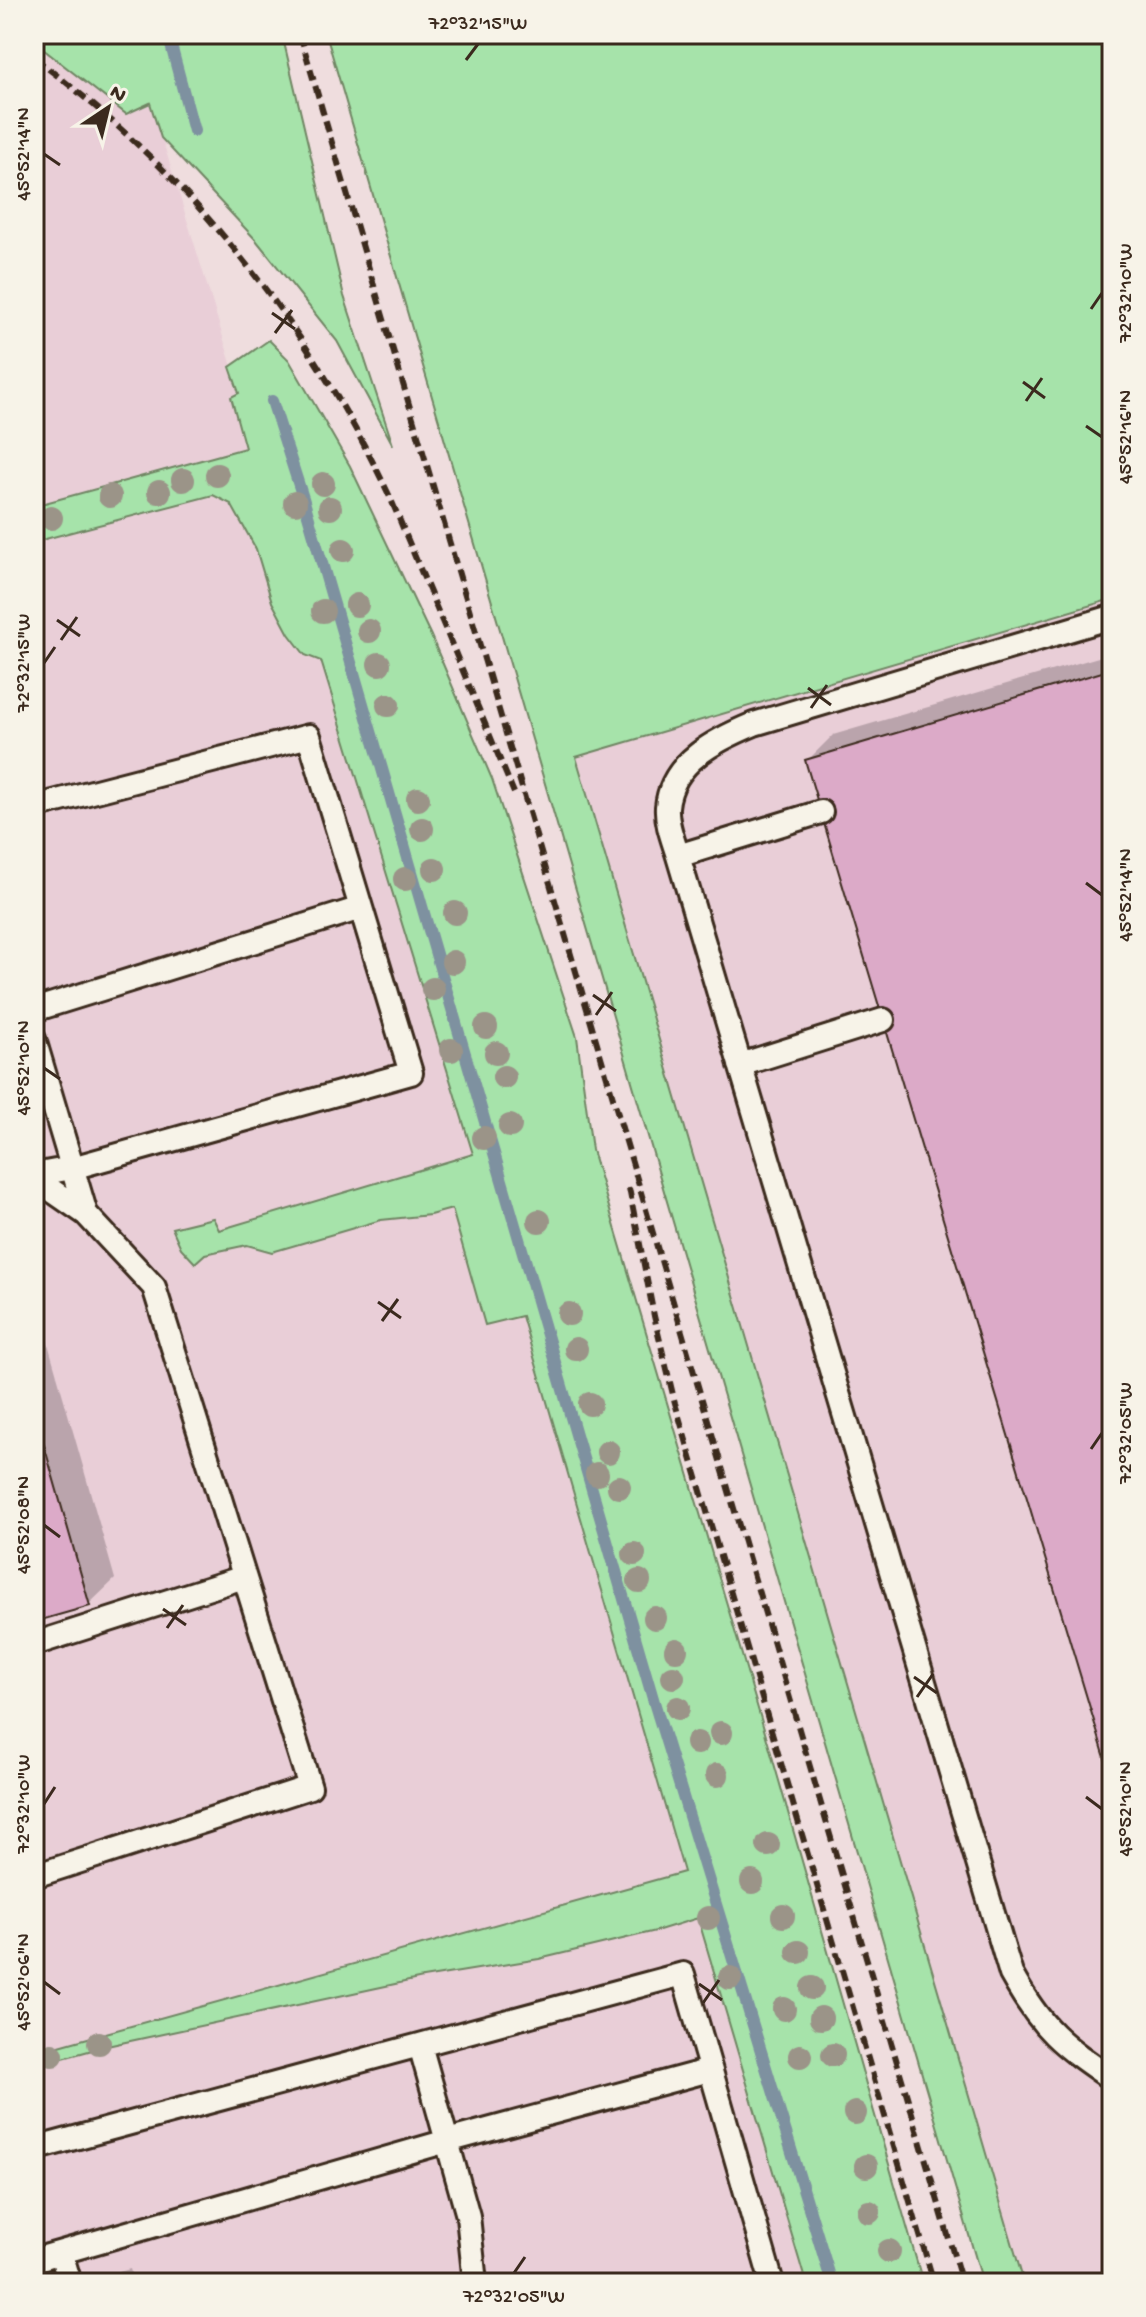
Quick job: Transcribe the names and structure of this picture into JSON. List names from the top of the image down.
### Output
{
  "north": "top right",
  "coordinates": [
    "72°32'15\"W",
    "45°52'14\"N",
    "72°32'10\"W",
    "45°52'16\"N",
    "45°52'10\"N",
    "72°32'05\"W",
    "45°52'08\"N",
    "45°52'06\"N"
  ]
}
